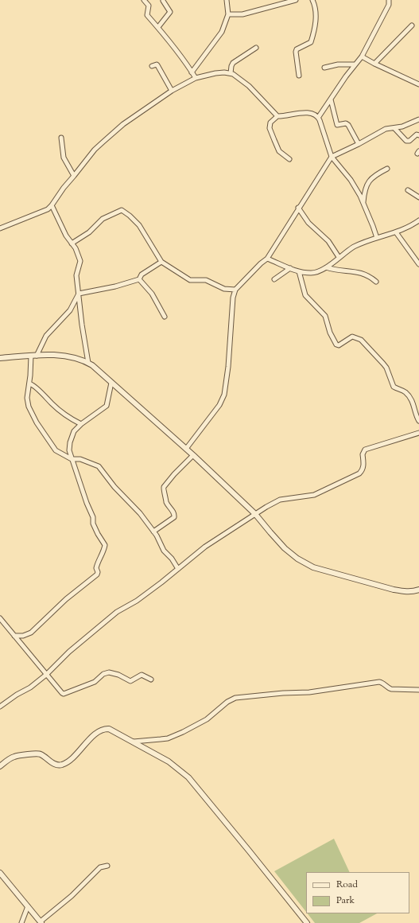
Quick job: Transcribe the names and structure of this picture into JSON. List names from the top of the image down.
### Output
{
  "legend": ["Road", "Park"]
}
